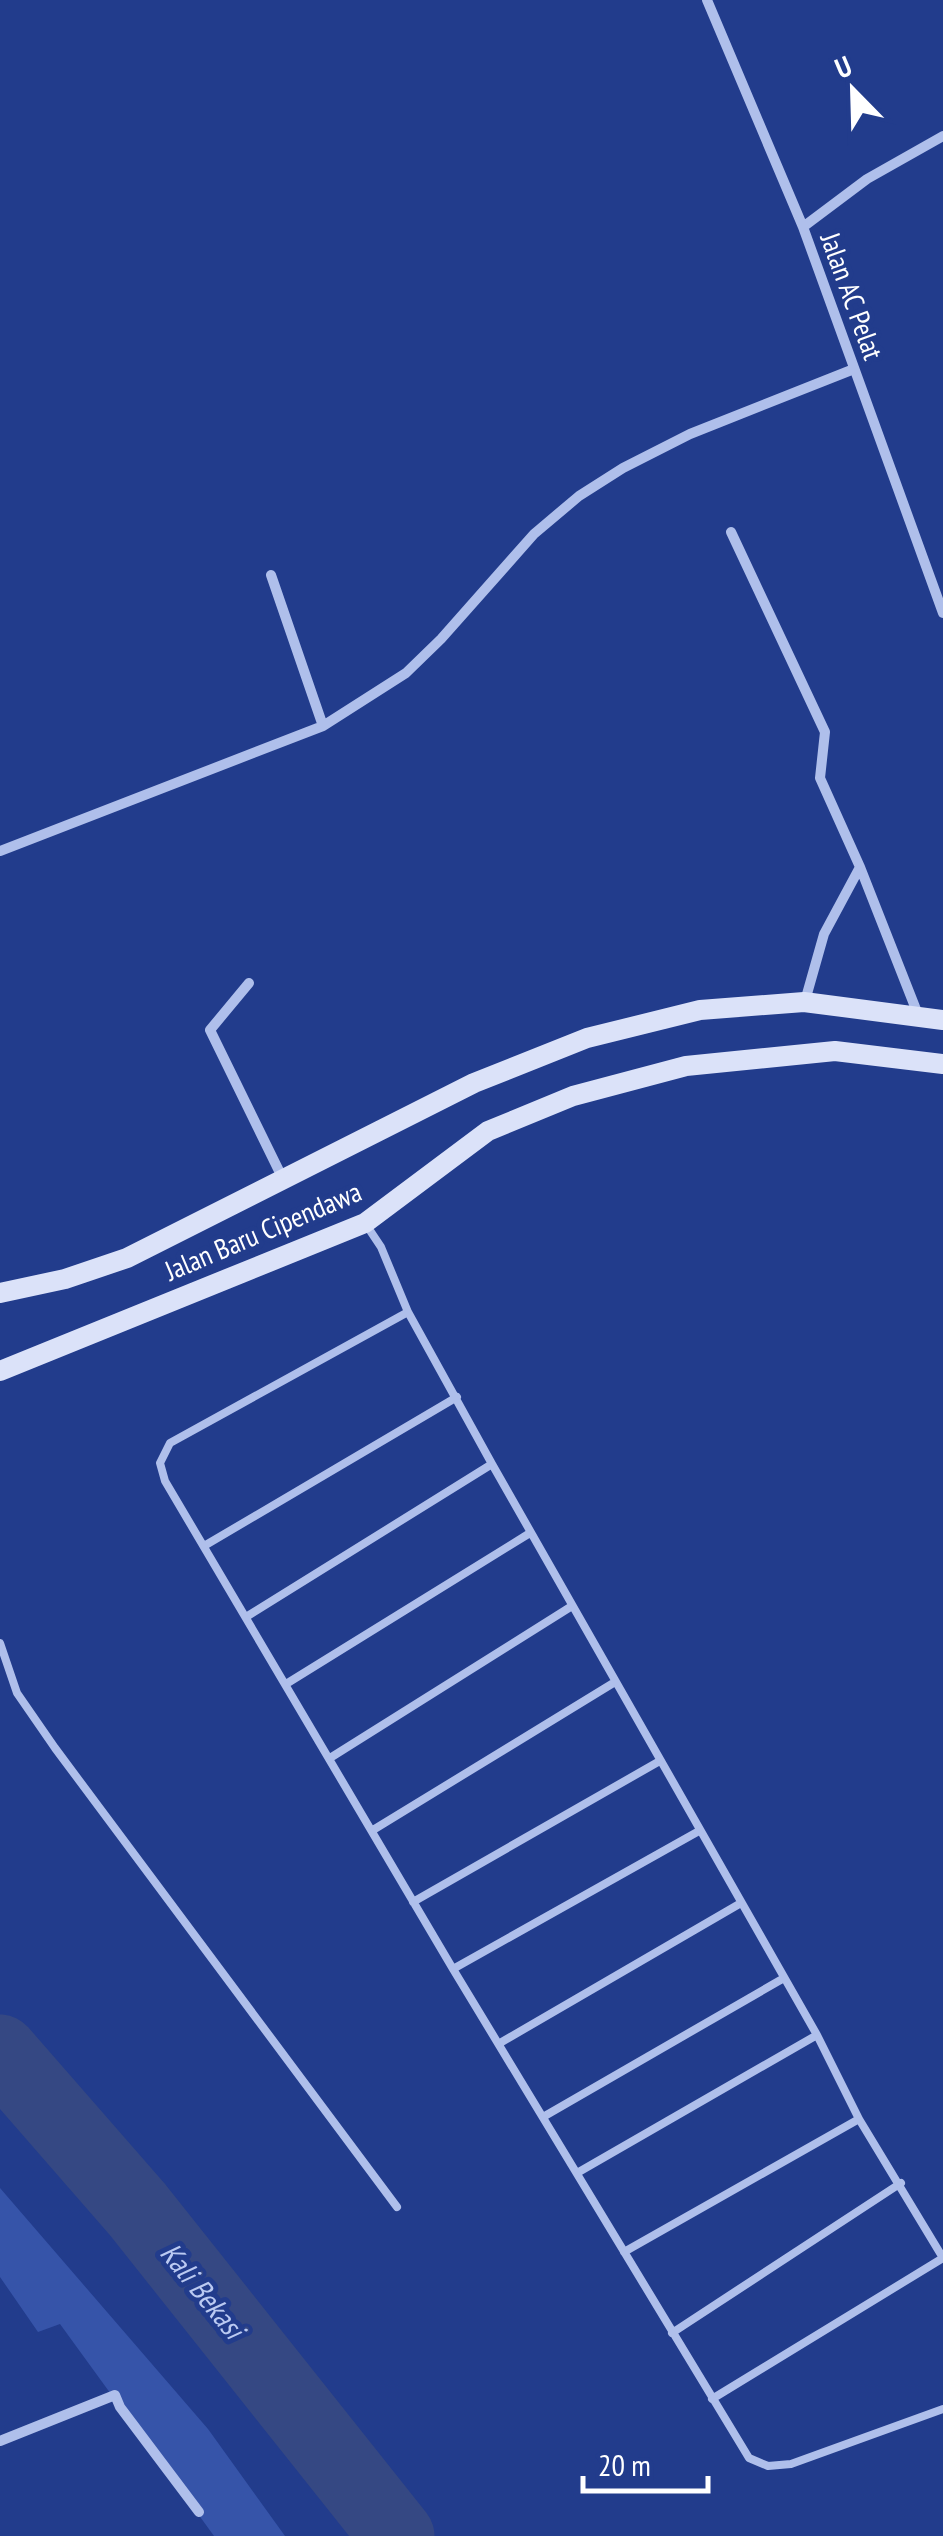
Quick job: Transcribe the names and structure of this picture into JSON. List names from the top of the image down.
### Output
{
  "streets": {
    "main road": ["Jalan Baru Cipendawa"],
    "street": ["Jalan AC Pelat"]
  },
  "water": ["Kali Bekasi"],
  "scale_bar": "20 m",
  "north": "top left"
}
